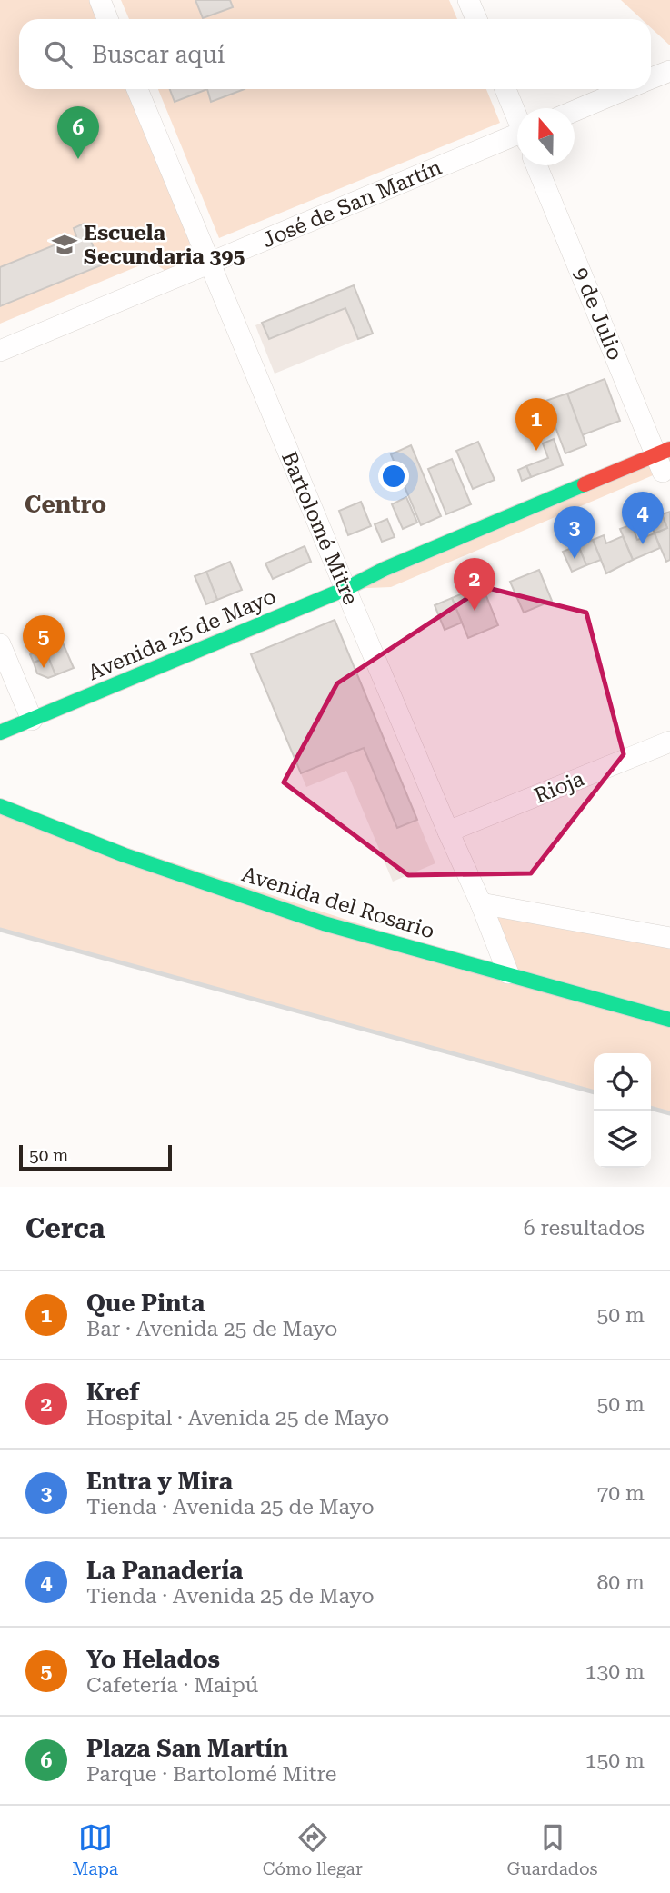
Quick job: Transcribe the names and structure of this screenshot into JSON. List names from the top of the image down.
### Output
{
  "streets": {
    "main road": ["Avenida 25 de Mayo", "Avenida del Rosario"],
    "street": [
      "José de San Martín",
      "9 de Julio",
      "Bartolomé Mitre",
      "Rioja"
    ]
  },
  "crossings": [
    ["José de San Martín", "Bartolomé Mitre"],
    ["9 de Julio", "Avenida 25 de Mayo"],
    ["Bartolomé Mitre", "Avenida 25 de Mayo"],
    ["Bartolomé Mitre", "Rioja"],
    ["Bartolomé Mitre", "Avenida del Rosario"]
  ],
  "districts": ["Centro"],
  "places": {
    "school or university": ["Escuela Secundaria 395"]
  },
  "scale_bar": "50 m",
  "north": "top",
  "page": {
    "search": "Buscar aquí",
    "pins": [
      "6",
      "1",
      "4",
      "3",
      "2",
      "5"
    ],
    "scale": "50 m",
    "heading": ["Cerca", "6 resultados"],
    "list": [
      {
        "mark": "1",
        "name": "Que Pinta",
        "note": "Bar · Avenida 25 de Mayo",
        "value": "50 m"
      },
      {
        "mark": "2",
        "name": "Kref",
        "note": "Hospital · Avenida 25 de Mayo",
        "value": "50 m"
      },
      {
        "mark": "3",
        "name": "Entra y Mira",
        "note": "Tienda · Avenida 25 de Mayo",
        "value": "70 m"
      },
      {
        "mark": "4",
        "name": "La Panadería",
        "note": "Tienda · Avenida 25 de Mayo",
        "value": "80 m"
      },
      {
        "mark": "5",
        "name": "Yo Helados",
        "note": "Cafetería · Maipú",
        "value": "130 m"
      },
      {
        "mark": "6",
        "name": "Plaza San Martín",
        "note": "Parque · Bartolomé Mitre",
        "value": "150 m"
      }
    ],
    "nav": ["Mapa", "Cómo llegar", "Guardados"]
  }
}
